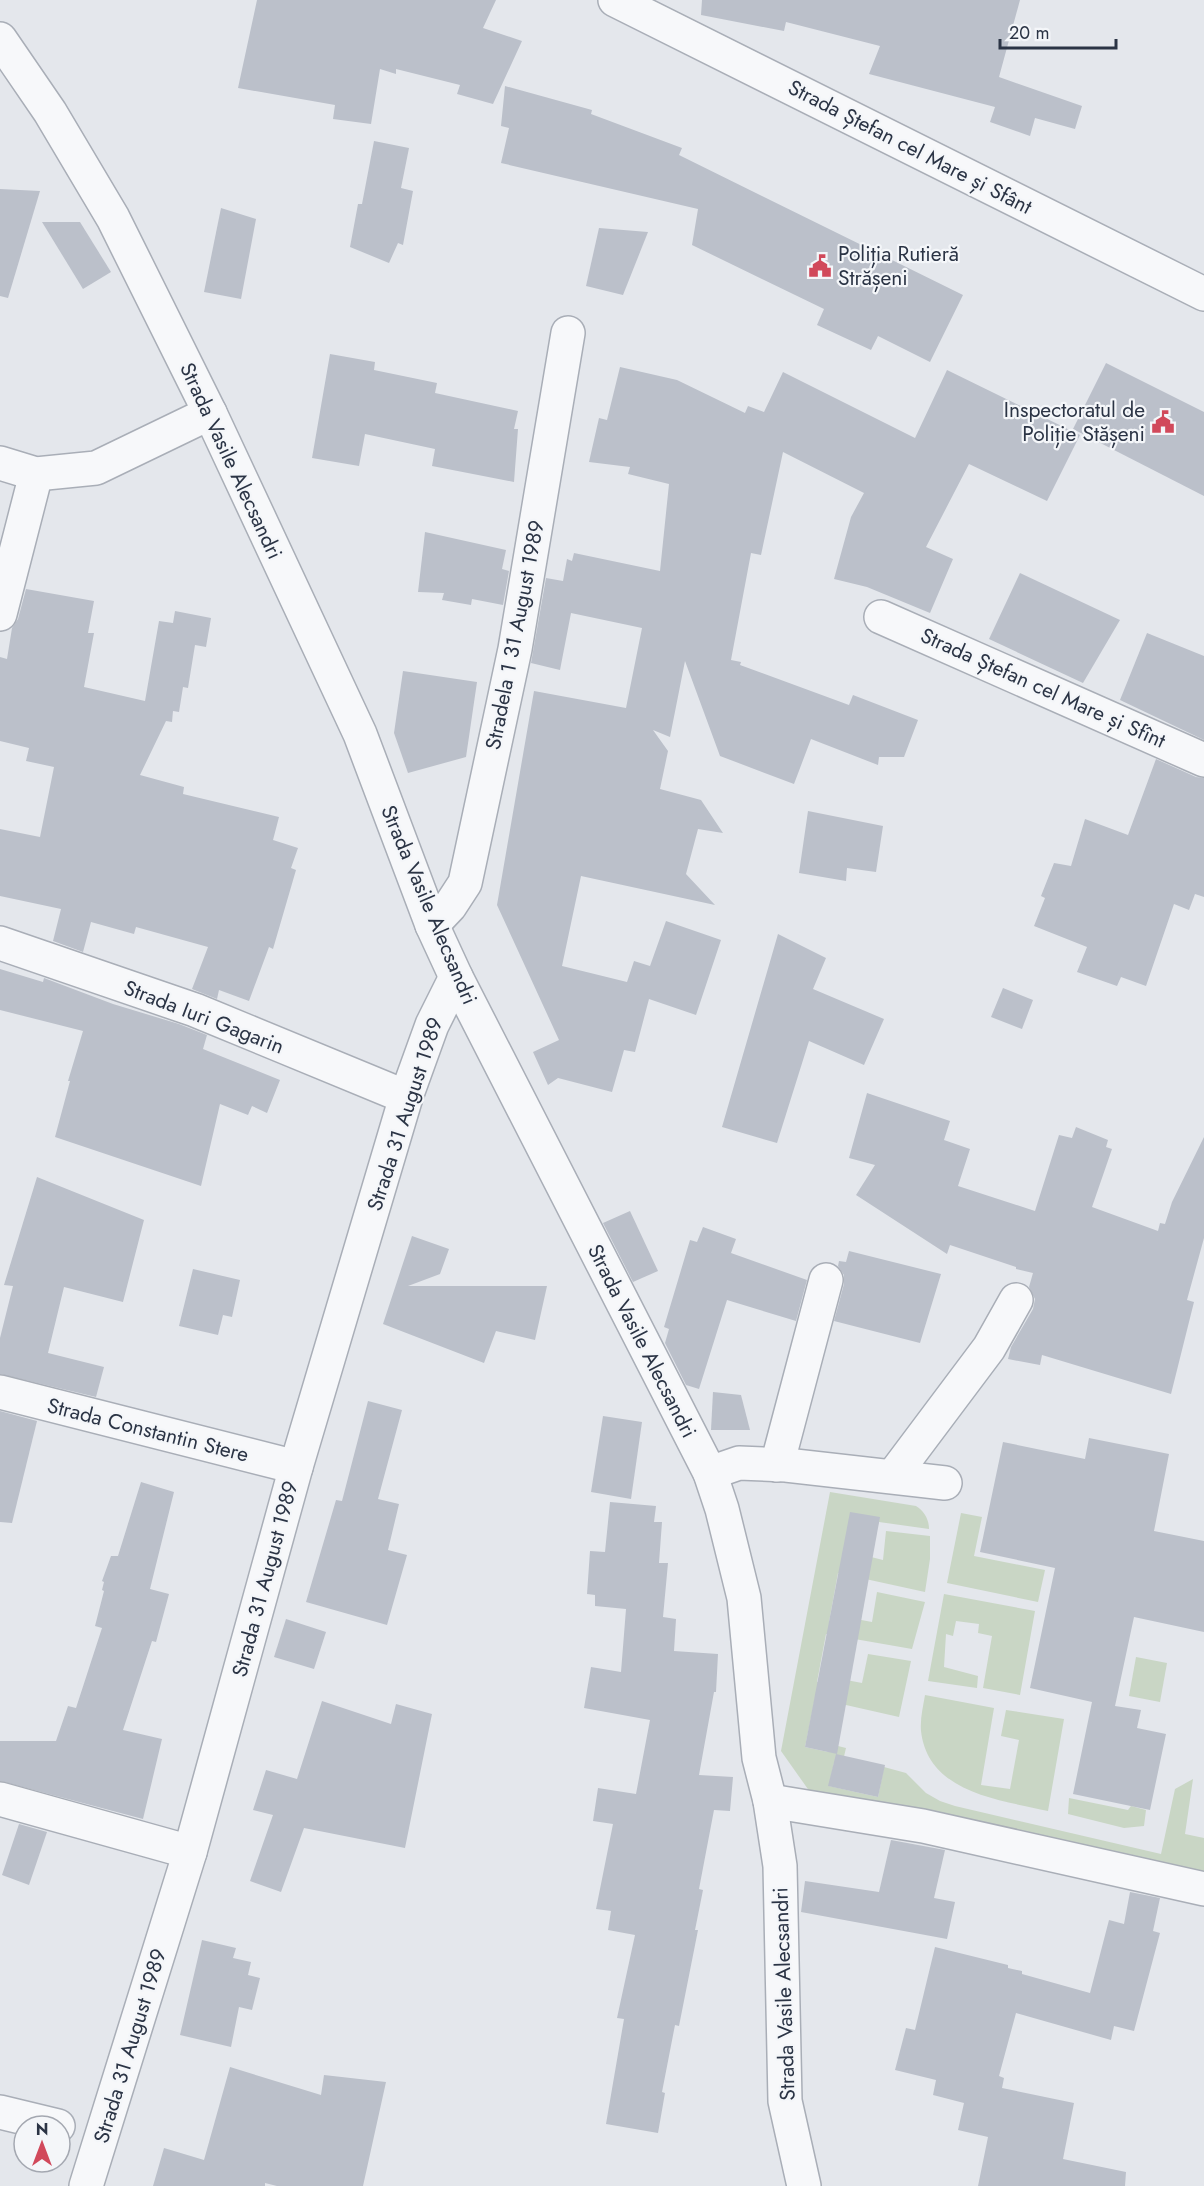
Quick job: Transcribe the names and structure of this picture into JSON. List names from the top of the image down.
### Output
{
  "streets": {
    "street": [
      "Strada Ștefan cel Mare și Sfânt",
      "Strada Vasile Alecsandri",
      "Stradela 1 31 August 1989",
      "Strada Ștefan cel Mare și Sfînt",
      "Strada Iuri Gagarin",
      "Strada 31 August 1989",
      "Strada Constantin Stere"
    ]
  },
  "crossings": [
    ["Strada Vasile Alecsandri", "Stradela 1 31 August 1989"],
    ["Strada Vasile Alecsandri", "Strada 31 August 1989"],
    ["Strada Iuri Gagarin", "Strada 31 August 1989"],
    ["Strada 31 August 1989", "Strada Constantin Stere"]
  ],
  "places": {
    "public building": ["Poliția Rutieră Strășeni", "Inspectoratul de Poliție Stășeni"]
  },
  "scale_bar": "20 m",
  "north": "top"
}
